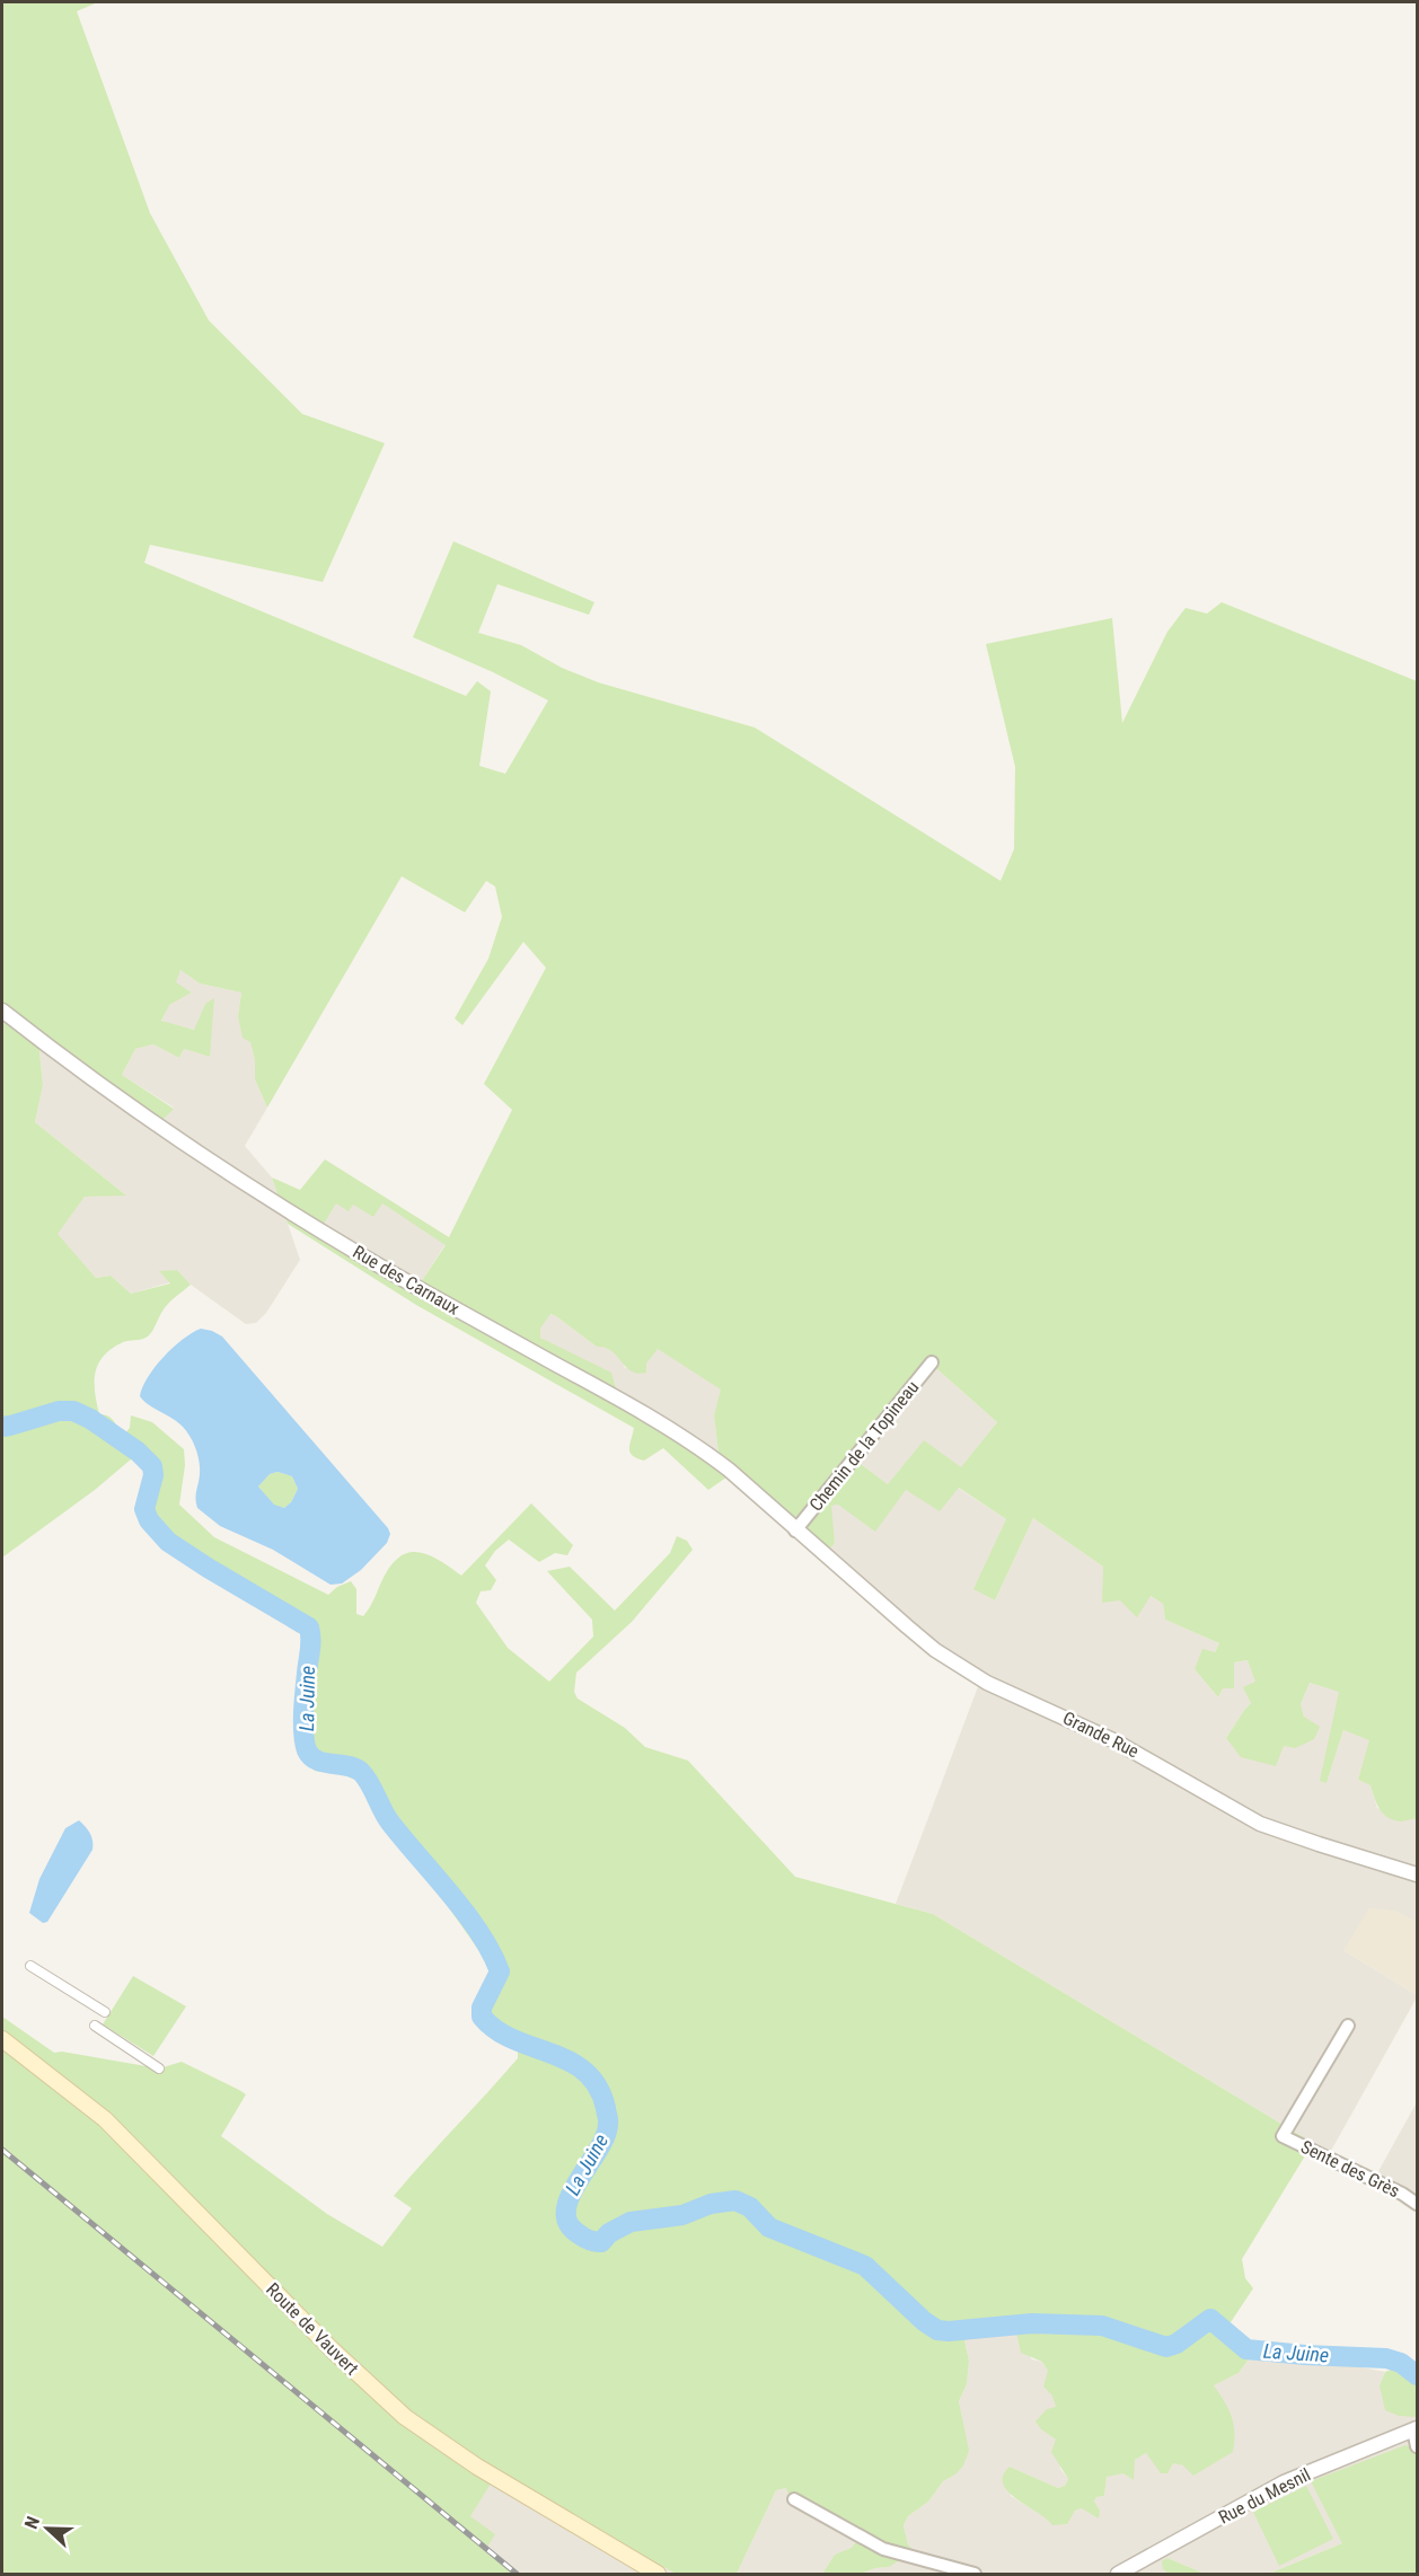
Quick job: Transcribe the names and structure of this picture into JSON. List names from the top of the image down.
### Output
{
  "streets": {
    "main road": ["Route de Vauvert"],
    "street": [
      "Rue des Carnaux",
      "Chemin de la Topineau",
      "Grande Rue",
      "Sente des Grès",
      "Rue du Mesnil"
    ]
  },
  "crossings": [
    ["Rue des Carnaux", "Chemin de la Topineau"],
    ["Rue des Carnaux", "Grande Rue"]
  ],
  "water": ["La Juine"],
  "north": "left"
}
